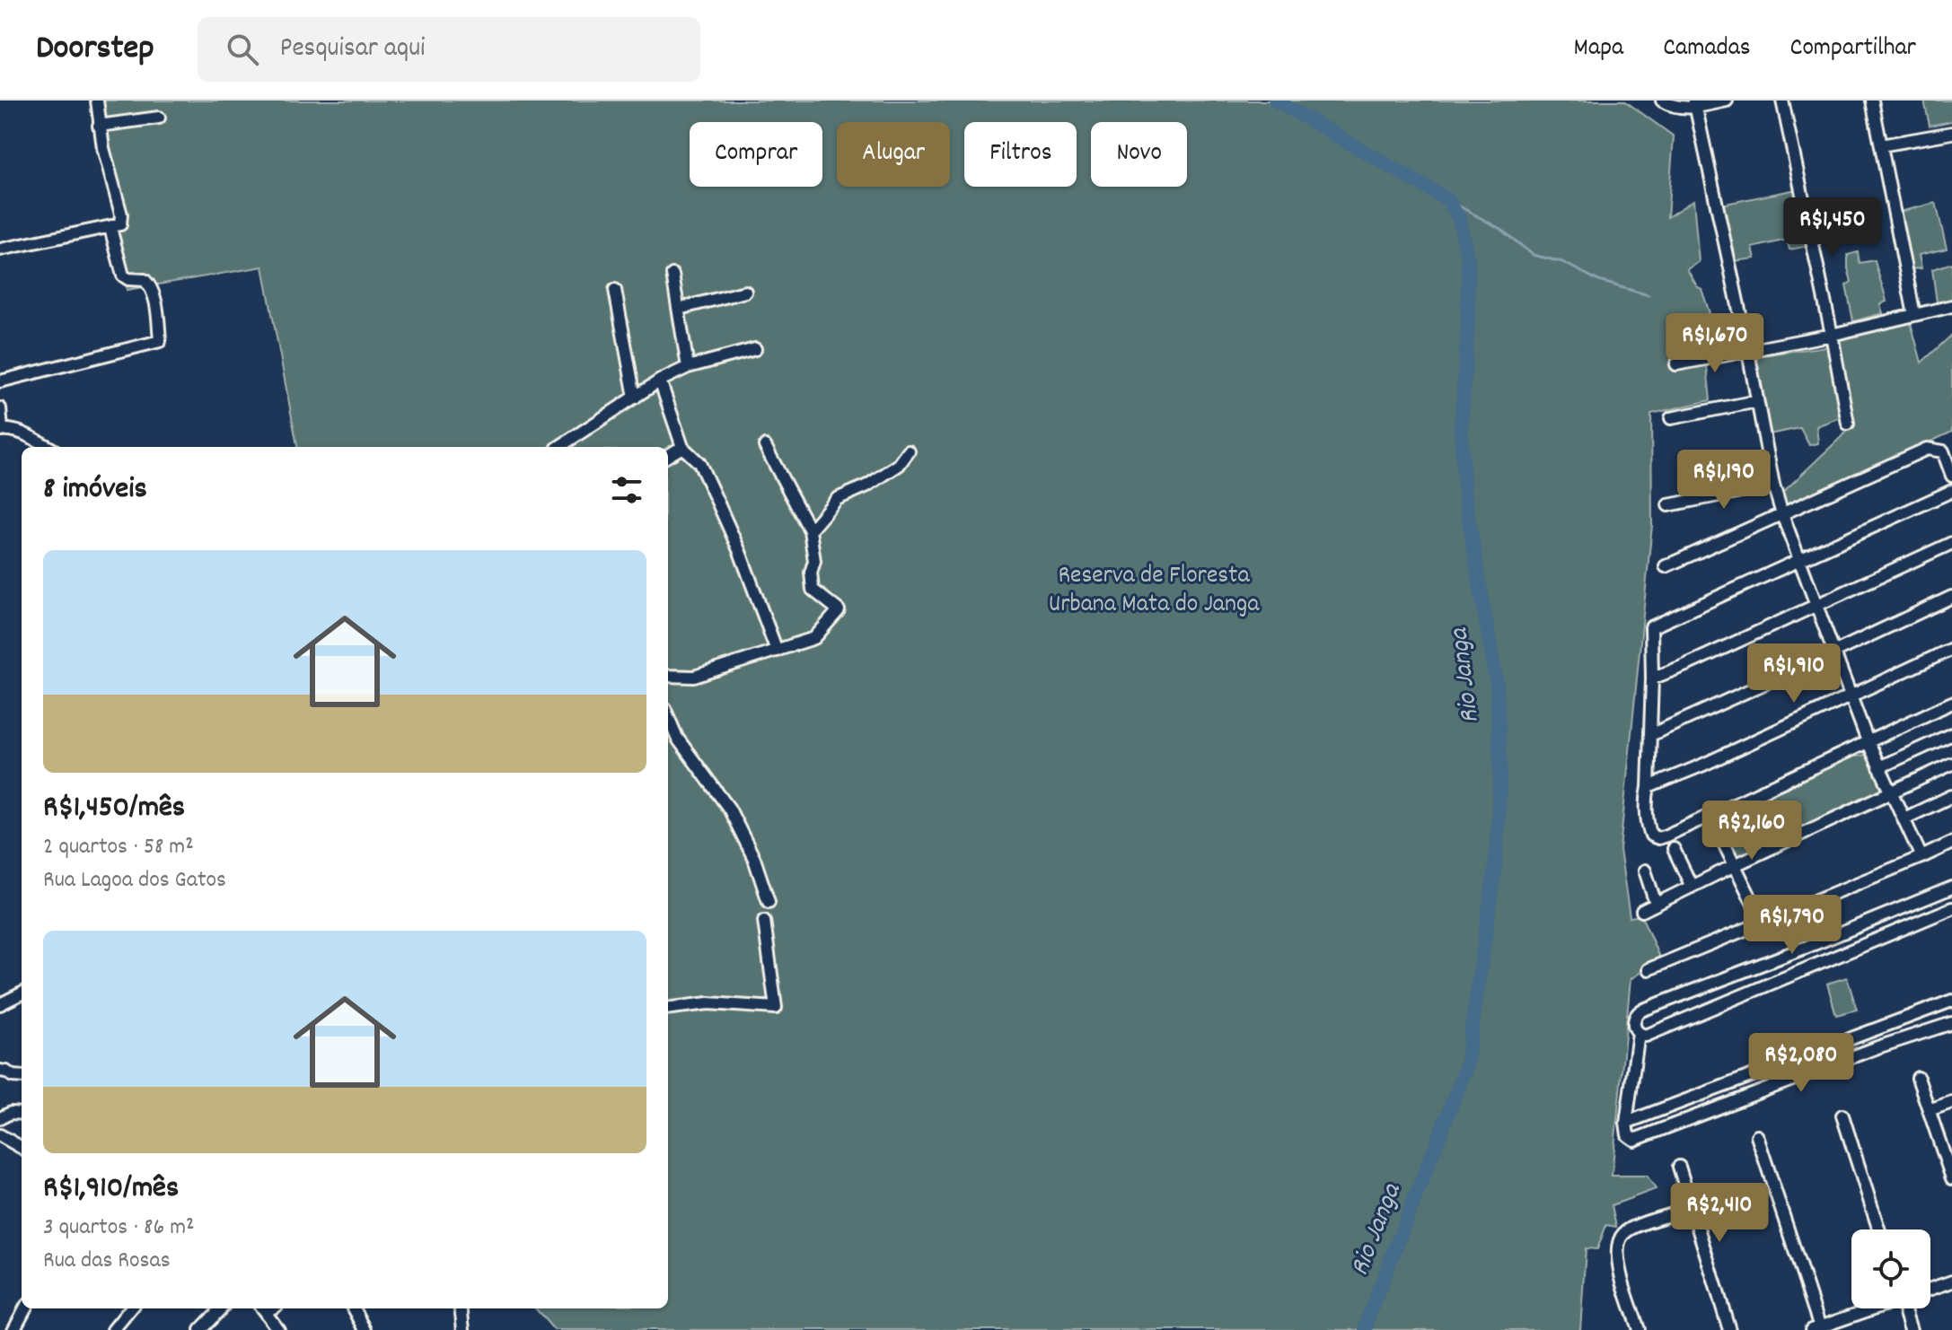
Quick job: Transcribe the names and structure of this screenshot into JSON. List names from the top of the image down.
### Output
{
  "water": ["Rio Janga"],
  "parks": ["Reserva de Floresta Urbana Mata do Janga"],
  "page": {
    "header": "Doorstep",
    "search": "Pesquisar aqui",
    "nav": ["Mapa", "Camadas", "Compartilhar"],
    "chip": [
      "Comprar",
      "Alugar",
      "Filtros",
      "Novo"
    ],
    "price": [
      "R$1,450",
      "R$1,670",
      "R$1,190",
      "R$1,910",
      "R$2,160",
      "R$1,790",
      "R$2,080",
      "R$2,410"
    ],
    "heading": "8 imóveis",
    "list": [
      {
        "name": "R$1,450/mês",
        "note": "2 quartos · 58 m² · Rua Lagoa dos Gatos"
      },
      {
        "name": "R$1,910/mês",
        "note": "3 quartos · 86 m² · Rua das Rosas"
      }
    ]
  }
}
